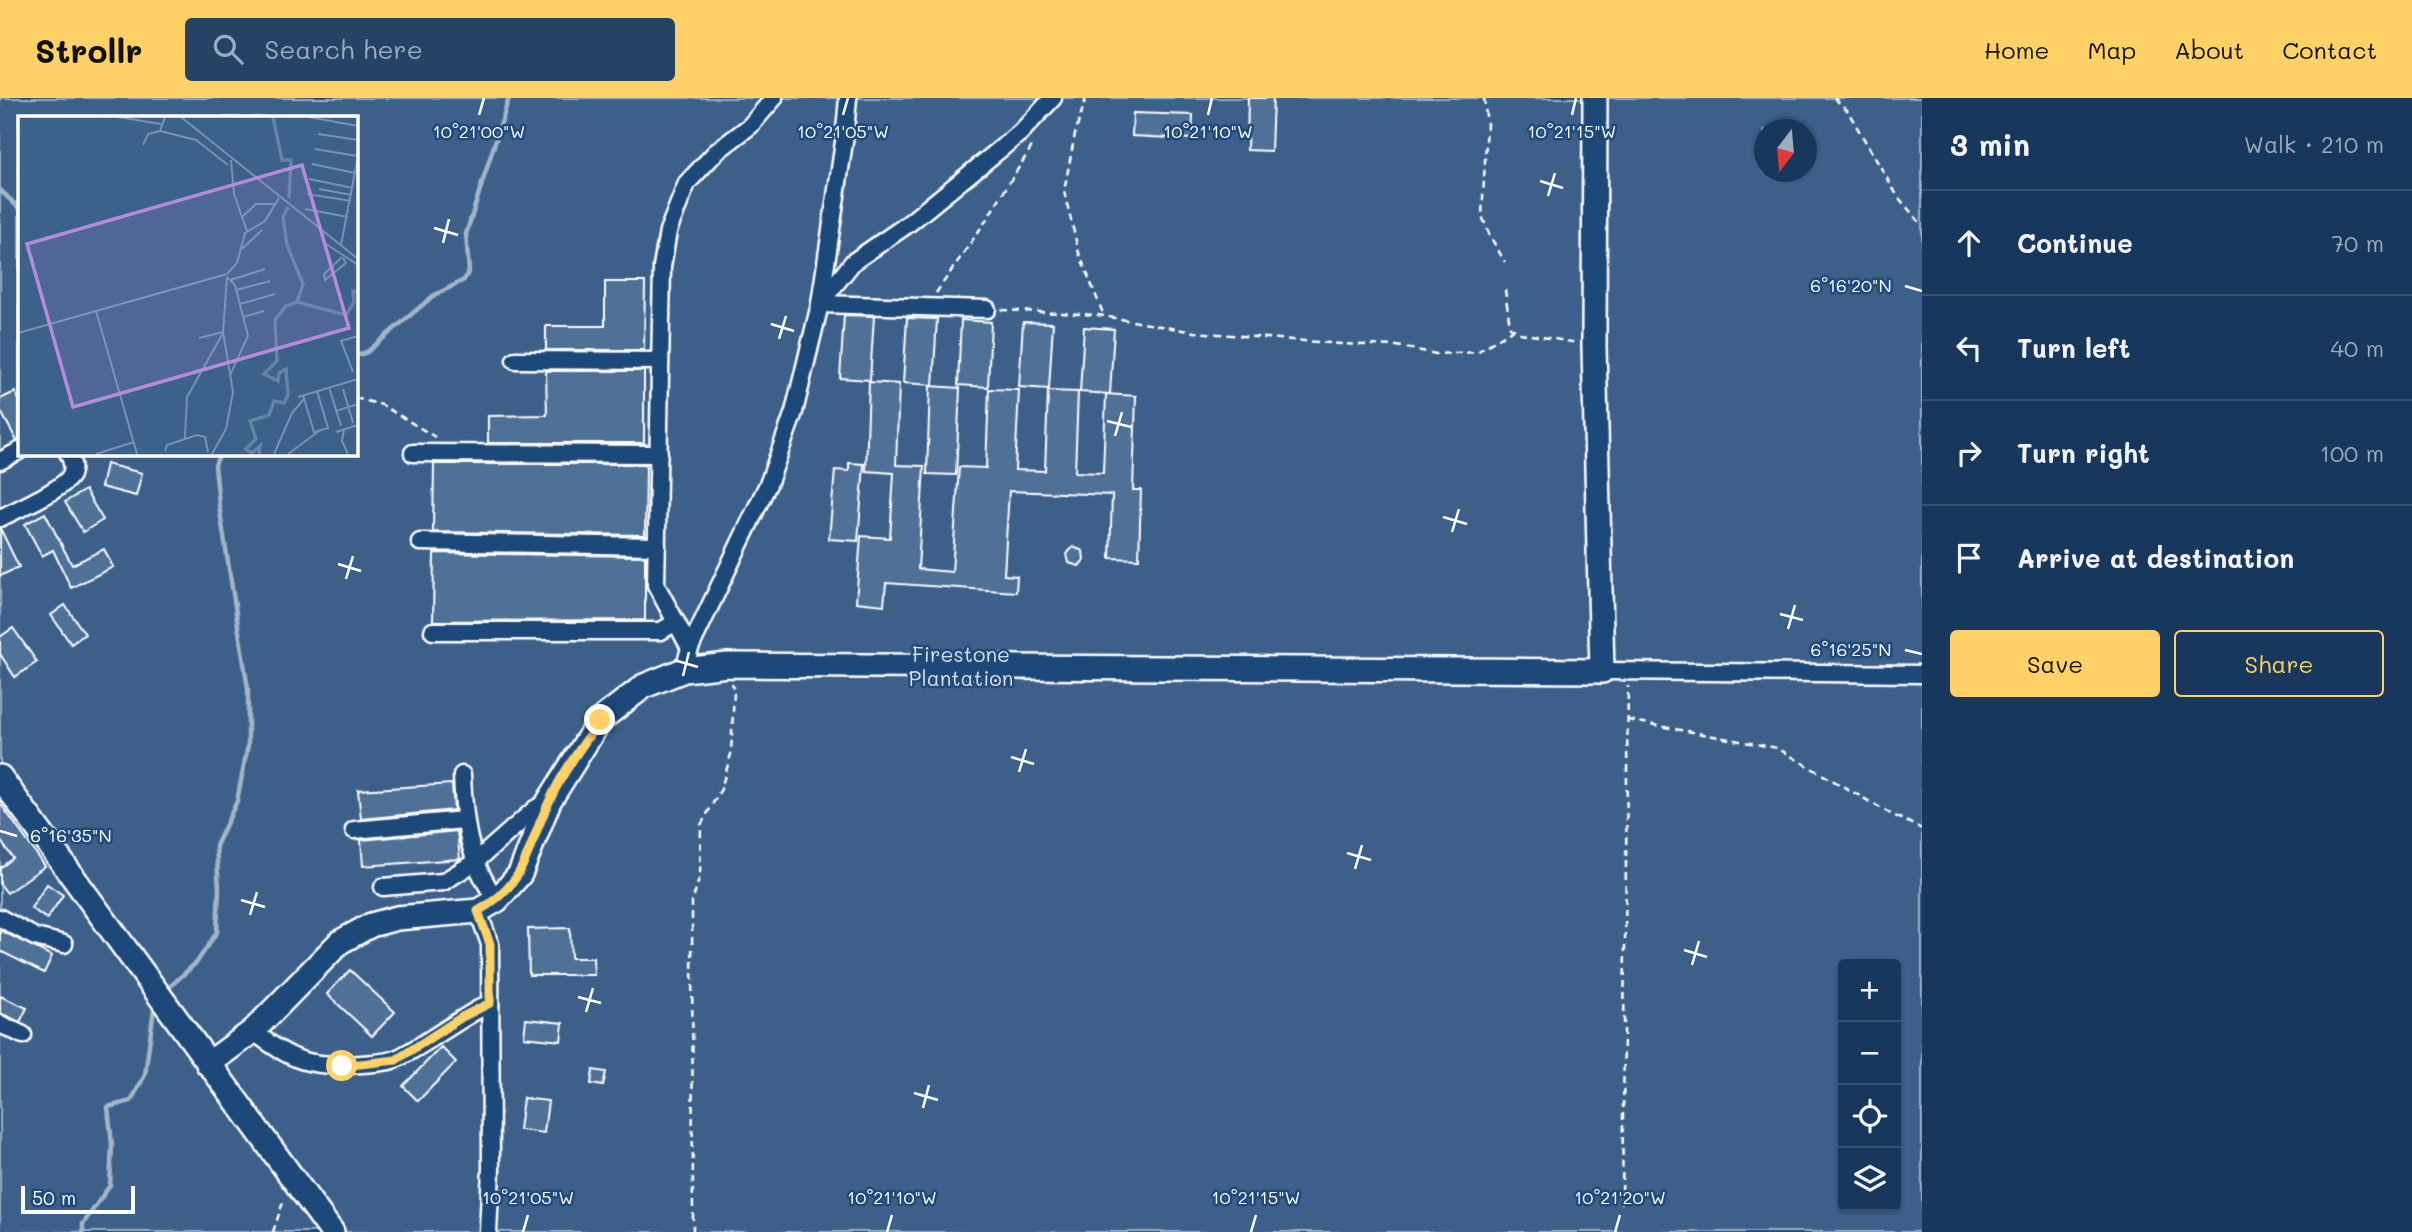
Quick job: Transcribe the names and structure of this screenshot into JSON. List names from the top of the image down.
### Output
{
  "parks": ["Firestone Plantation"],
  "scale_bar": "50 m",
  "north": "bottom",
  "page": {
    "header": "Strollr",
    "search": "Search here",
    "nav": [
      "Home",
      "Map",
      "About",
      "Contact"
    ],
    "heading": ["3 min", "Walk · 210 m"],
    "list": [
      ["Continue", "70 m"],
      ["Turn left", "40 m"],
      ["Turn right", "100 m"],
      "Arrive at destination"
    ],
    "buttons": ["Save", "Share"],
    "map_buttons": ["+", "−"],
    "scale": "50 m"
  },
  "coordinates": [
    "10°21'00\"W",
    "10°21'05\"W",
    "10°21'10\"W",
    "10°21'15\"W",
    "6°16'20\"N",
    "6°16'25\"N",
    "6°16'35\"N",
    "10°21'20\"W"
  ]
}
